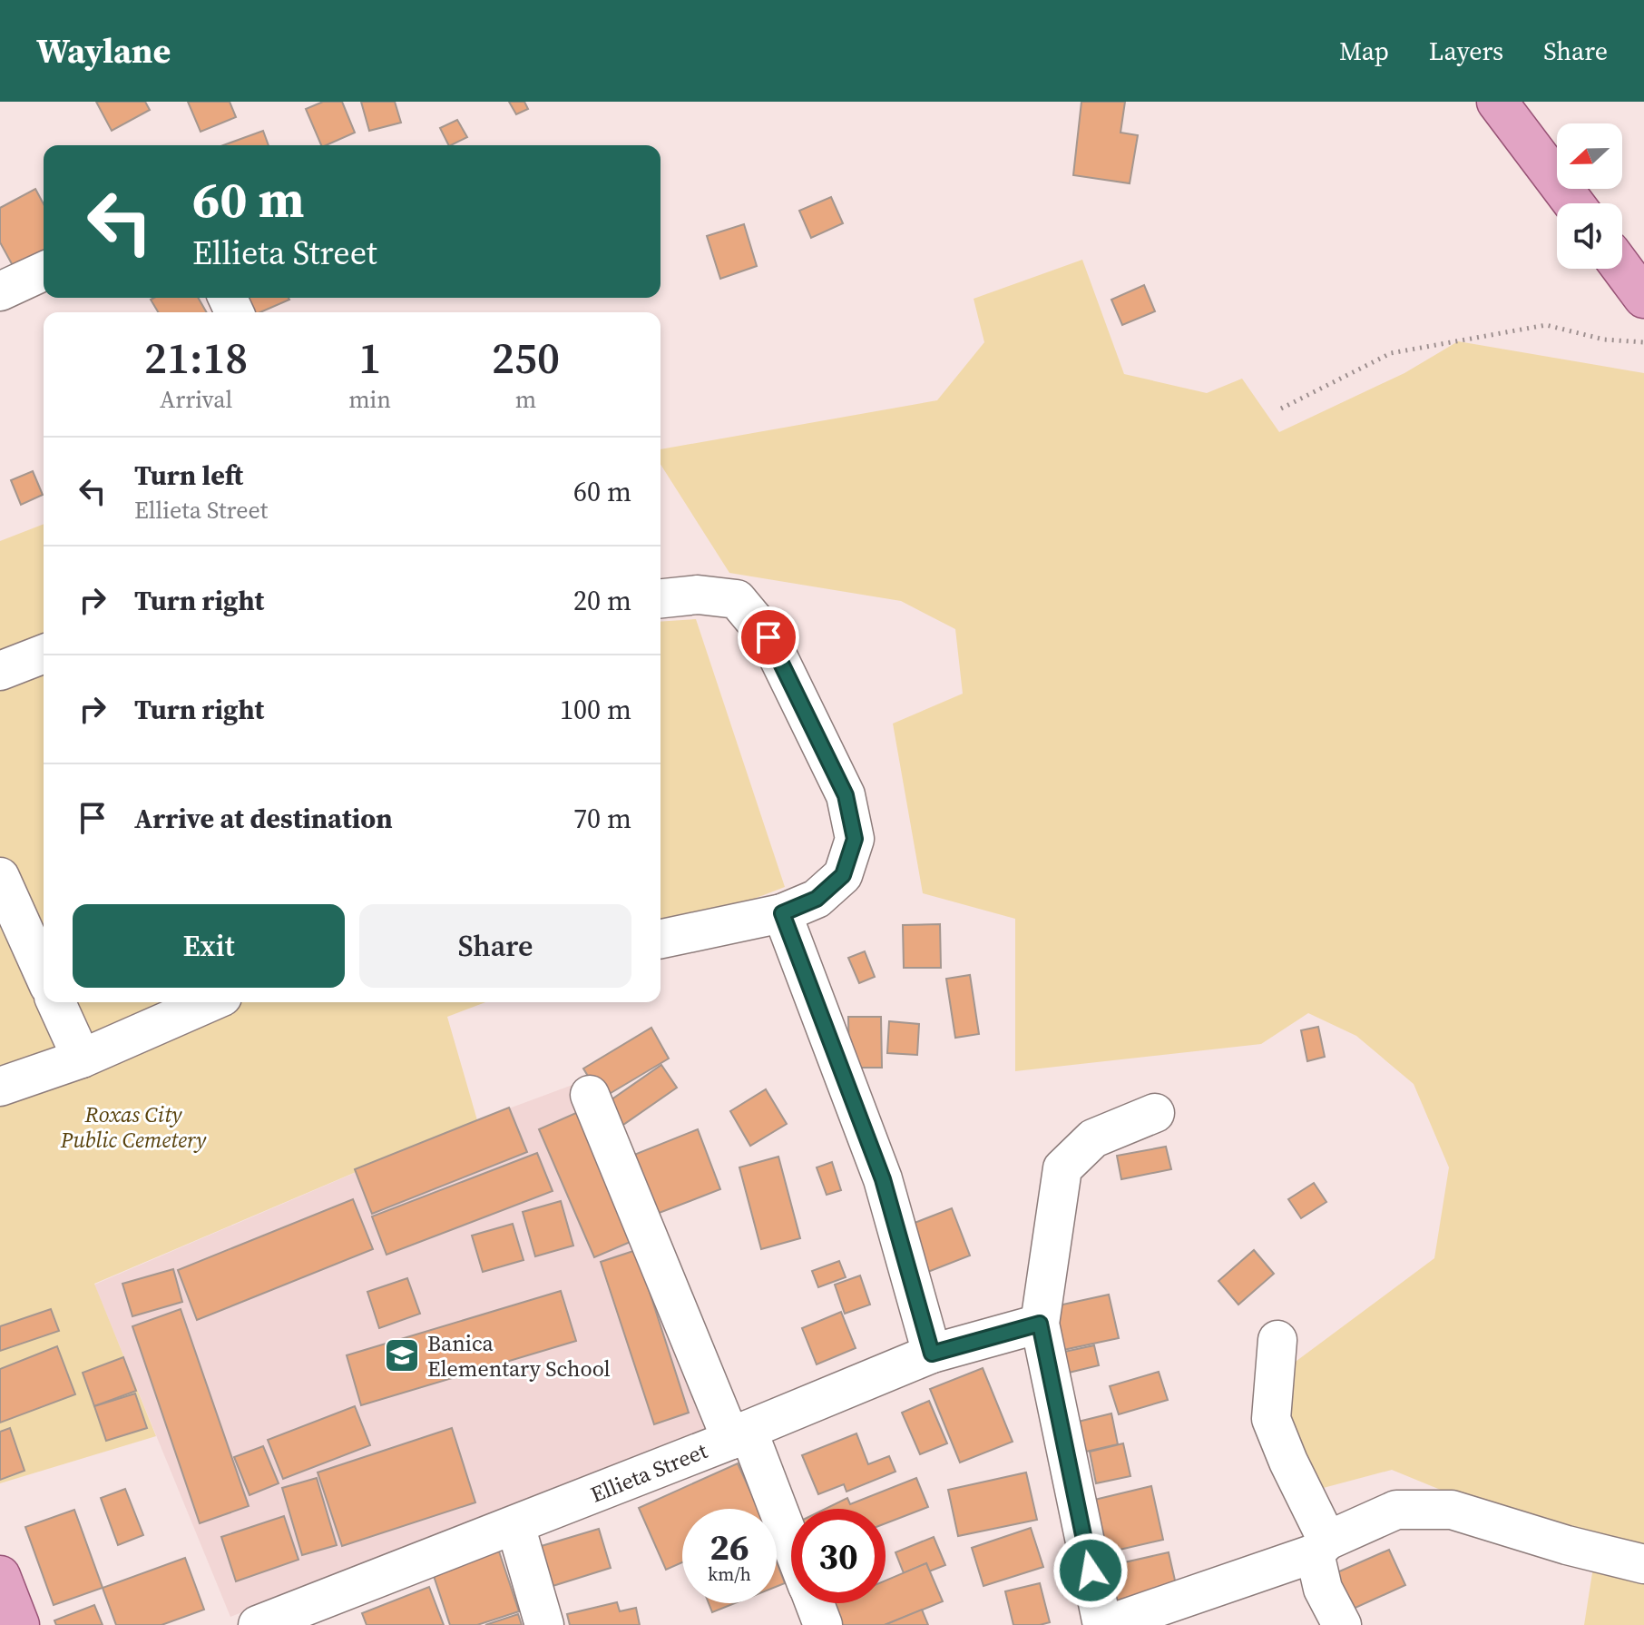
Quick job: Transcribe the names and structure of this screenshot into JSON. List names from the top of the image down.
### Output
{
  "streets": {
    "street": ["Ellieta Street"]
  },
  "parks": ["Roxas City Public Cemetery"],
  "places": {
    "school or university": ["Banica Elementary School"]
  },
  "north": "left",
  "page": {
    "header": "Waylane",
    "nav": ["Map", "Layers", "Share"],
    "turn": ["60 m", "Ellieta Street"],
    "eta": [
      "21:18",
      "Arrival",
      "1",
      "min",
      "250",
      "m"
    ],
    "list": [
      {
        "name": "Turn left",
        "note": "Ellieta Street",
        "value": "60 m"
      },
      {
        "name": "Turn right",
        "value": "20 m"
      },
      {
        "name": "Turn right",
        "value": "100 m"
      },
      {
        "name": "Arrive at destination",
        "value": "70 m"
      }
    ],
    "buttons": ["Exit", "Share"],
    "speed": "26 km/h",
    "limit": "30"
  }
}
